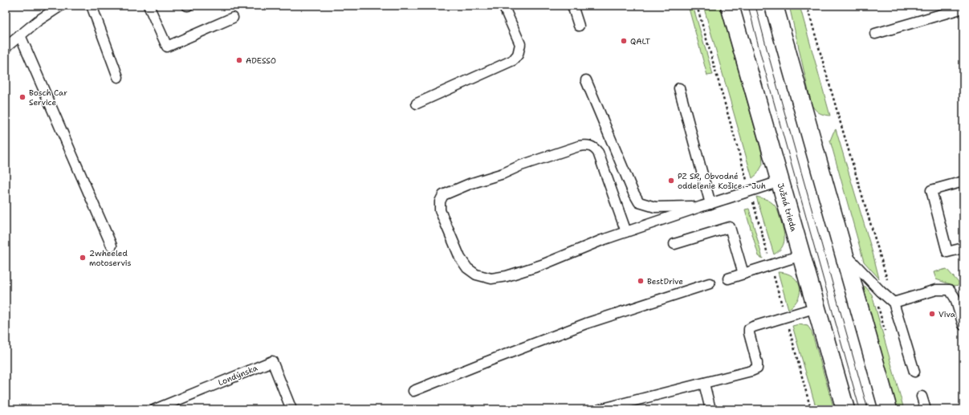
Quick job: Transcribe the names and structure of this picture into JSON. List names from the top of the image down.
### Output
{
  "streets": {
    "street": ["Južná trieda"],
    "lane": ["Londýnska"]
  },
  "places": [
    "QALT",
    "ADESSO",
    "Bosch Car Service",
    "PZ SR, Obvodné oddelenie Košice - Juh",
    "2wheeled motoservis",
    "BestDrive",
    "Viva"
  ]
}
